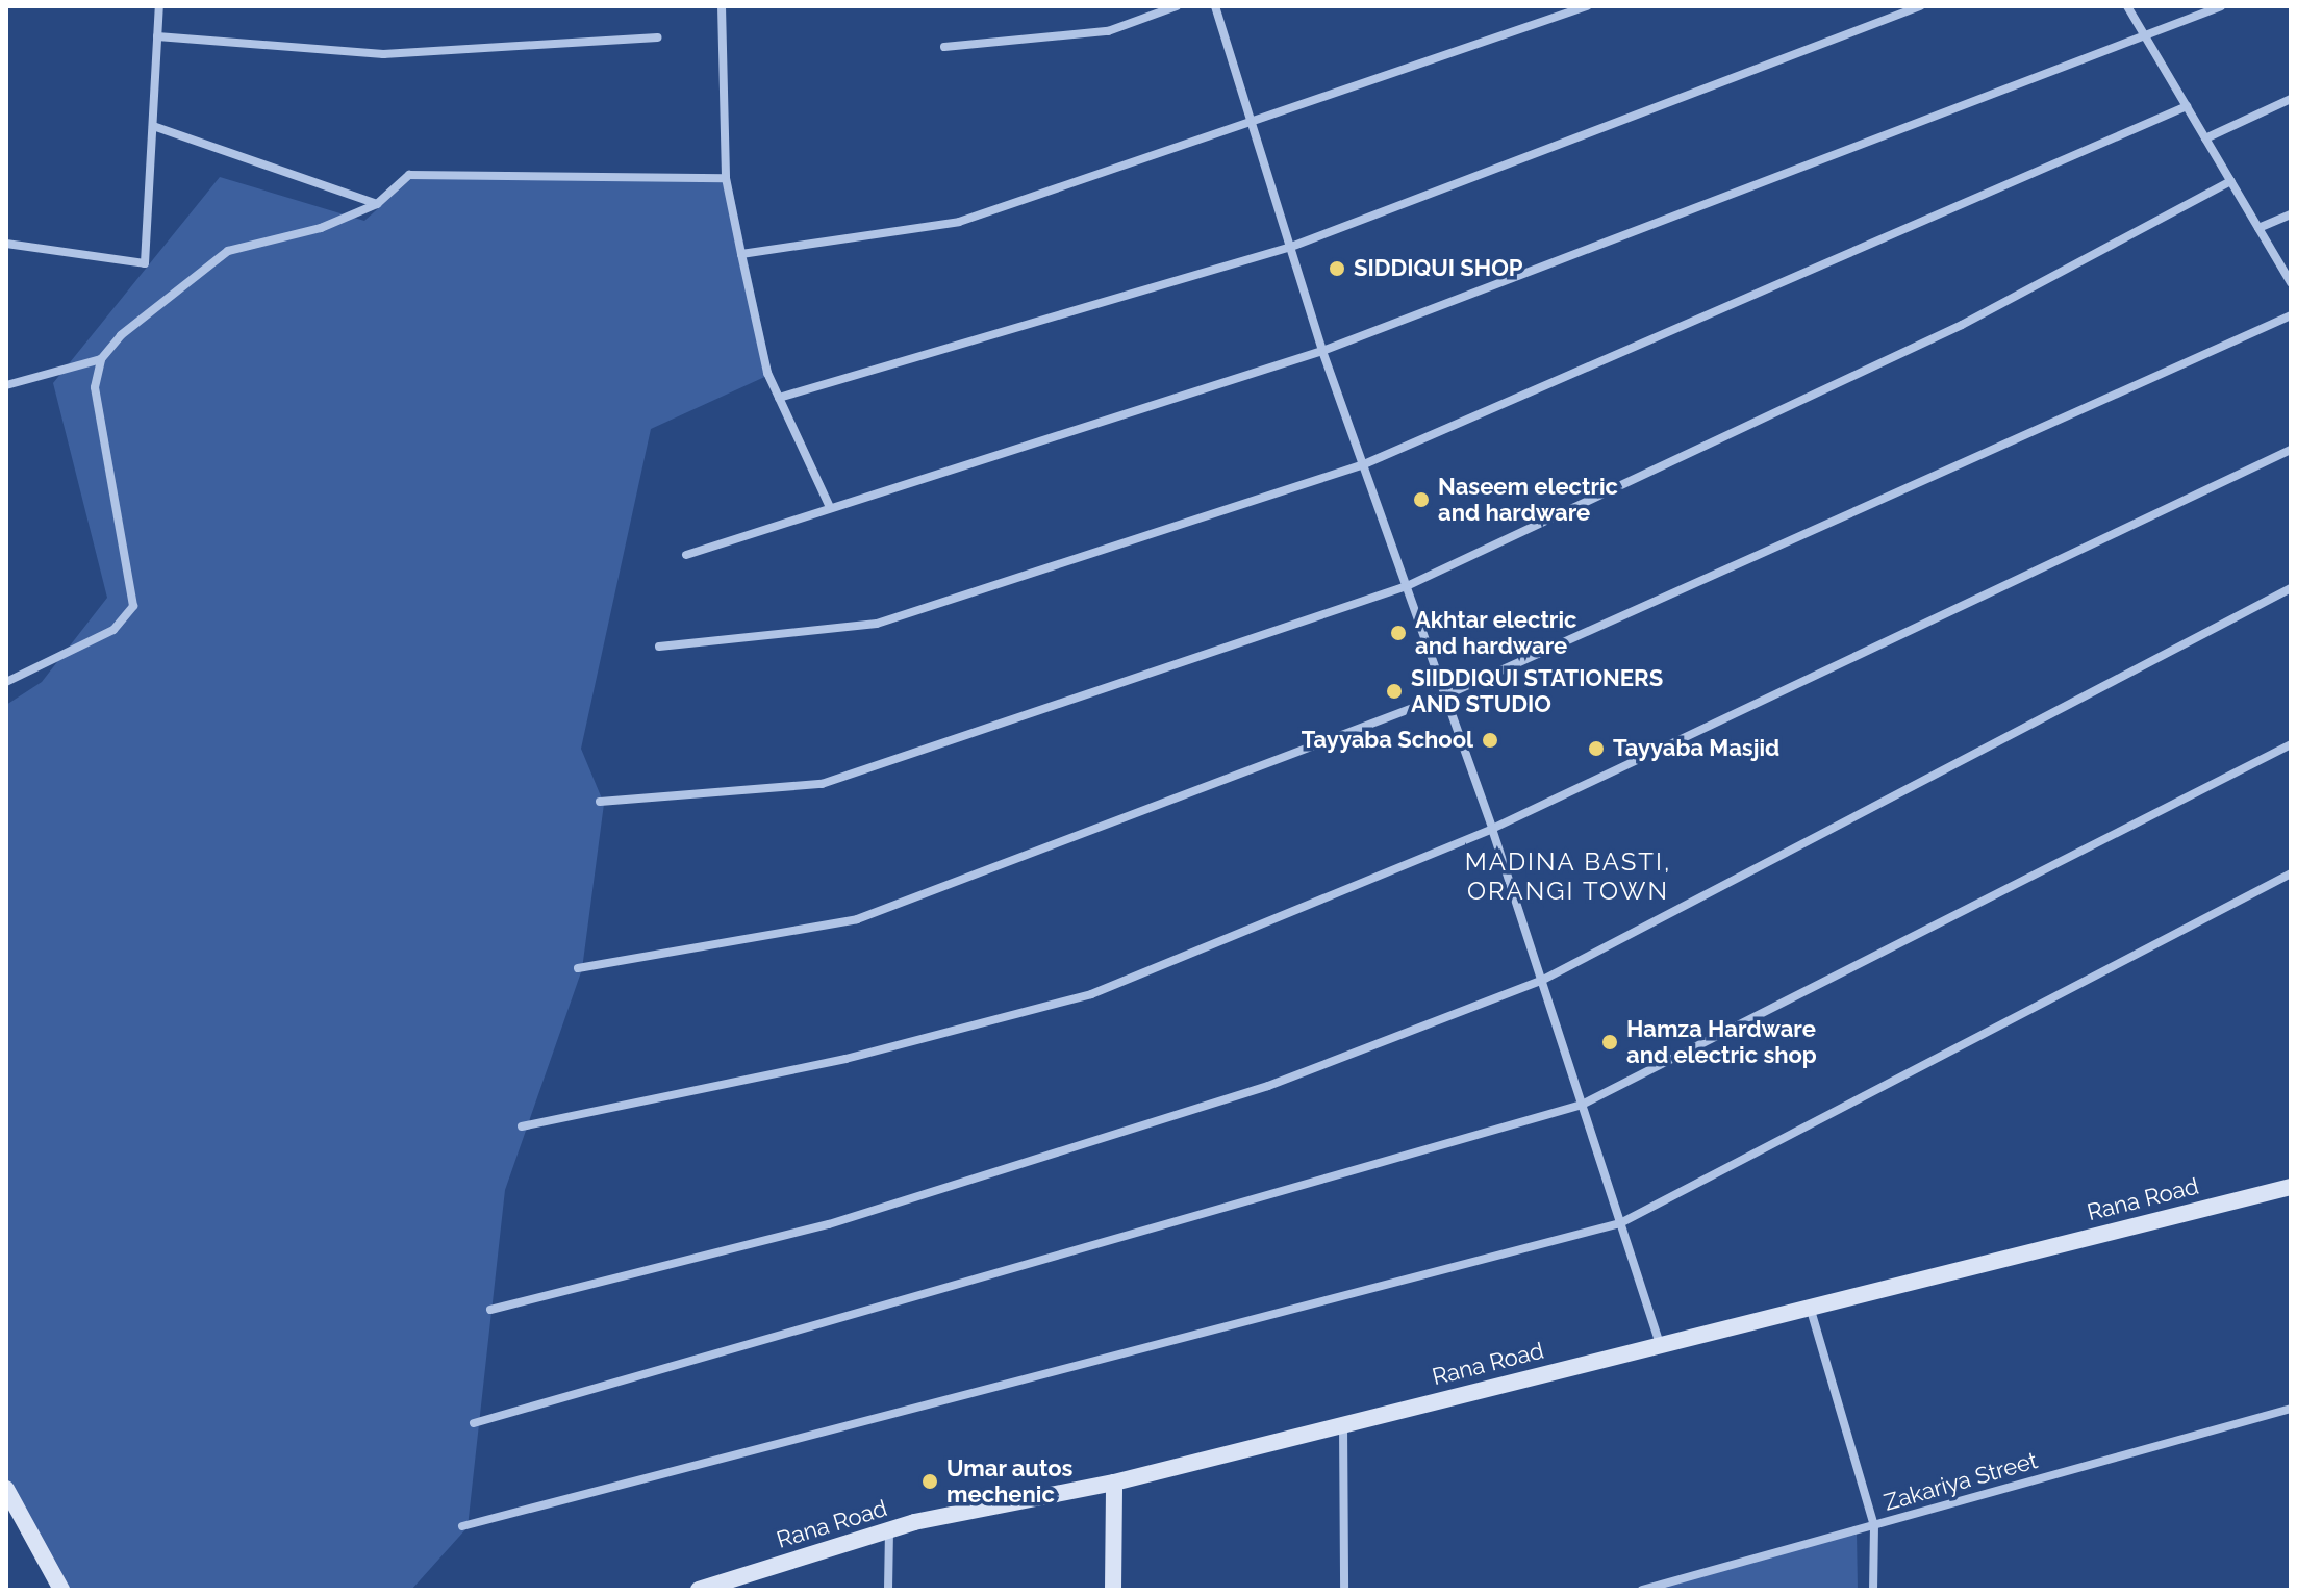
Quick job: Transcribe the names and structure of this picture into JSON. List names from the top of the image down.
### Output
{
  "streets": {
    "street": ["Rana Road", "Zakariya Street"]
  },
  "districts": ["MADINA BASTI, ORANGI TOWN"],
  "places": [
    "SIDDIQUI SHOP",
    "Naseem electric and hardware",
    "Akhtar electric and hardware",
    "SIIDDIQUI STATIONERS AND STUDIO",
    "Tayyaba School",
    "Tayyaba Masjid",
    "Hamza Hardware and electric shop",
    "Umar autos mechenic"
  ]
}
